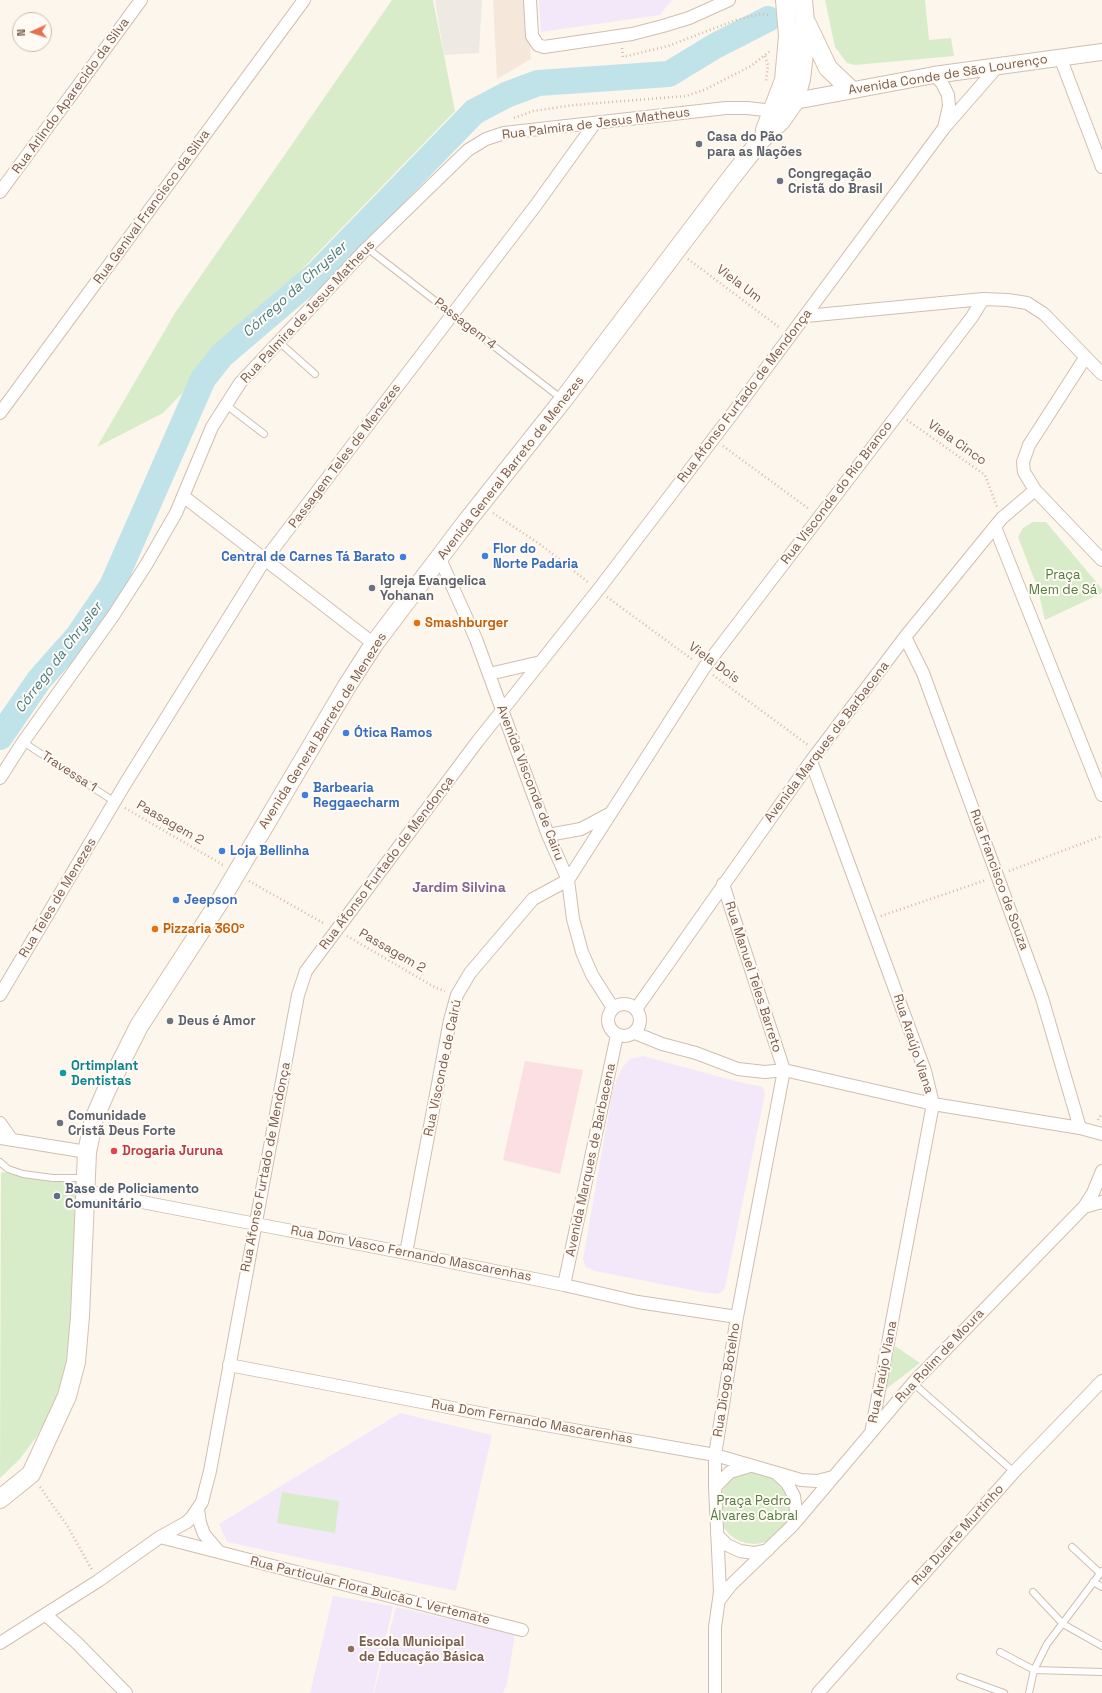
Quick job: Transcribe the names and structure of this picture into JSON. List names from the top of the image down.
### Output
{
  "streets": {
    "main road": ["Avenida General Barreto de Menezes"],
    "street": [
      "Avenida Conde de São Lourenço",
      "Rua Arlindo Aparecido da Silva",
      "Rua Palmira de Jesus Matheus",
      "Rua Genival Francisco da Silva",
      "Rua Afonso Furtado de Mendonça",
      "Passagem Teles de Menezes",
      "Rua Visconde do Rio Branco",
      "Avenida Marques de Barbacena",
      "Avenida Visconde de Cairu",
      "Rua Francisco de Souza",
      "Rua Teles de Menezes",
      "Rua Manuel Teles Barreto",
      "Rua Araújo Viana",
      "Rua Visconde de Cairú",
      "Rua Dom Vasco Fernando Mascarenhas",
      "Rua Rolim de Moura",
      "Rua Diogo Botelho",
      "Rua Dom Fernando Mascarenhas",
      "Rua Duarte Murtinho",
      "Rua Particular Flora Bulcão L Vertemate"
    ],
    "lane": ["Passagem 4", "Travessa 1"],
    "path": [
      "Viela Um",
      "Viela Cinco",
      "Viela Dois",
      "Paasagem 2",
      "Passagem 2"
    ]
  },
  "crossings": [
    ["Avenida Conde de São Lourenço", "Rua Afonso Furtado de Mendonça"],
    ["Rua Palmira de Jesus Matheus", "Passagem 4"],
    ["Rua Palmira de Jesus Matheus", "Passagem Teles de Menezes"],
    ["Rua Palmira de Jesus Matheus", "Travessa 1"],
    ["Viela Um", "Rua Afonso Furtado de Mendonça"],
    ["Viela Um", "Avenida General Barreto de Menezes"],
    ["Passagem 4", "Passagem Teles de Menezes"],
    ["Passagem 4", "Avenida General Barreto de Menezes"],
    ["Rua Afonso Furtado de Mendonça", "Viela Dois"],
    ["Rua Afonso Furtado de Mendonça", "Avenida Visconde de Cairu"],
    ["Rua Afonso Furtado de Mendonça", "Passagem 2"],
    ["Rua Afonso Furtado de Mendonça", "Rua Dom Vasco Fernando Mascarenhas"],
    ["Rua Afonso Furtado de Mendonça", "Rua Dom Fernando Mascarenhas"],
    ["Rua Afonso Furtado de Mendonça", "Rua Particular Flora Bulcão L Vertemate"],
    ["Viela Cinco", "Rua Visconde do Rio Branco"],
    ["Viela Cinco", "Avenida Marques de Barbacena"],
    ["Passagem Teles de Menezes", "Travessa 1"],
    ["Passagem Teles de Menezes", "Paasagem 2"],
    ["Passagem Teles de Menezes", "Rua Teles de Menezes"],
    ["Avenida General Barreto de Menezes", "Viela Dois"],
    ["Avenida General Barreto de Menezes", "Avenida Visconde de Cairu"],
    ["Avenida General Barreto de Menezes", "Paasagem 2"],
    ["Avenida General Barreto de Menezes", "Passagem 2"],
    ["Avenida General Barreto de Menezes", "Rua Dom Vasco Fernando Mascarenhas"],
    ["Rua Visconde do Rio Branco", "Viela Dois"],
    ["Rua Visconde do Rio Branco", "Avenida Visconde de Cairu"],
    ["Rua Visconde do Rio Branco", "Rua Visconde de Cairú"],
    ["Viela Dois", "Avenida Marques de Barbacena"],
    ["Viela Dois", "Rua Araújo Viana"],
    ["Avenida Marques de Barbacena", "Avenida Visconde de Cairu"],
    ["Avenida Marques de Barbacena", "Rua Francisco de Souza"],
    ["Avenida Marques de Barbacena", "Rua Manuel Teles Barreto"],
    ["Avenida Marques de Barbacena", "Rua Araújo Viana"],
    ["Avenida Marques de Barbacena", "Rua Dom Vasco Fernando Mascarenhas"],
    ["Travessa 1", "Paasagem 2"],
    ["Travessa 1", "Rua Teles de Menezes"],
    ["Avenida Visconde de Cairu", "Rua Visconde de Cairú"],
    ["Paasagem 2", "Rua Teles de Menezes"],
    ["Paasagem 2", "Passagem 2"],
    ["Passagem 2", "Rua Visconde de Cairú"],
    ["Rua Manuel Teles Barreto", "Rua Diogo Botelho"],
    ["Rua Araújo Viana", "Rua Rolim de Moura"],
    ["Rua Visconde de Cairú", "Rua Dom Vasco Fernando Mascarenhas"],
    ["Rua Dom Vasco Fernando Mascarenhas", "Rua Diogo Botelho"],
    ["Rua Rolim de Moura", "Rua Diogo Botelho"],
    ["Rua Rolim de Moura", "Rua Dom Fernando Mascarenhas"],
    ["Rua Diogo Botelho", "Rua Dom Fernando Mascarenhas"]
  ],
  "districts": ["Jardim Silvina"],
  "water": ["Córrego da Chrysler"],
  "parks": ["Praça Mem de Sá", "Praça Pedro Álvares Cabral"],
  "places": [
    "Casa do Pão para as Nações",
    "Congregação Cristã do Brasil",
    "Flor do Norte Padaria",
    "Central de Carnes Tá Barato",
    "Igreja Evangelica Yohanan",
    "Smashburger",
    "Ótica Ramos",
    "Barbearia Reggaecharm",
    "Loja Bellinha",
    "Jeepson",
    "Pizzaria 360º",
    "Deus é Amor",
    "Ortimplant Dentistas",
    "Comunidade Cristã Deus Forte",
    "Drogaria Juruna",
    "Base de Policiamento Comunitário",
    "Escola Municipal de Educação Básica"
  ],
  "north": "left"
}
